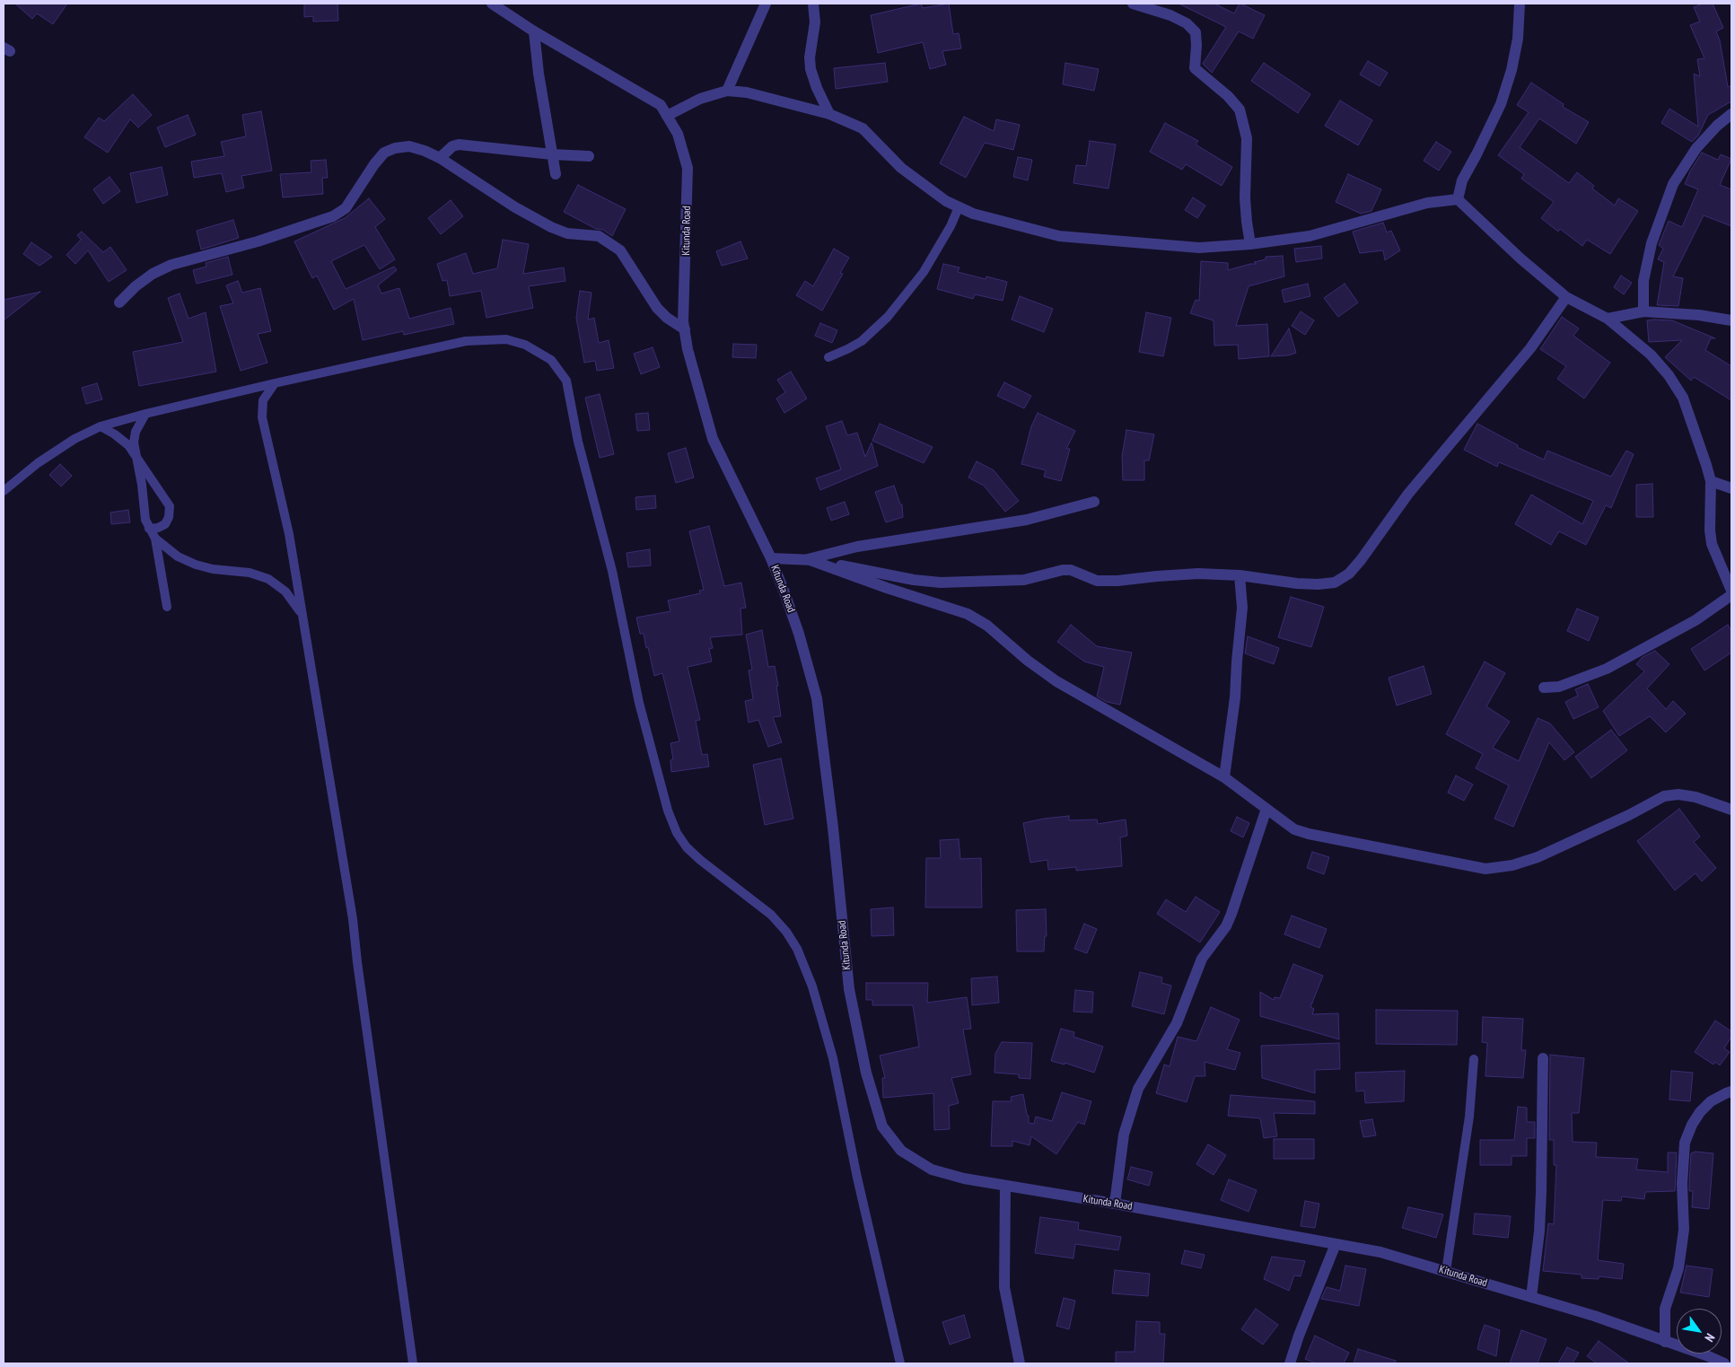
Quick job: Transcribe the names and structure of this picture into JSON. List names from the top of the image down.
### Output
{
  "streets": {
    "street": ["Kitunda Road"]
  },
  "north": "bottom right"
}
